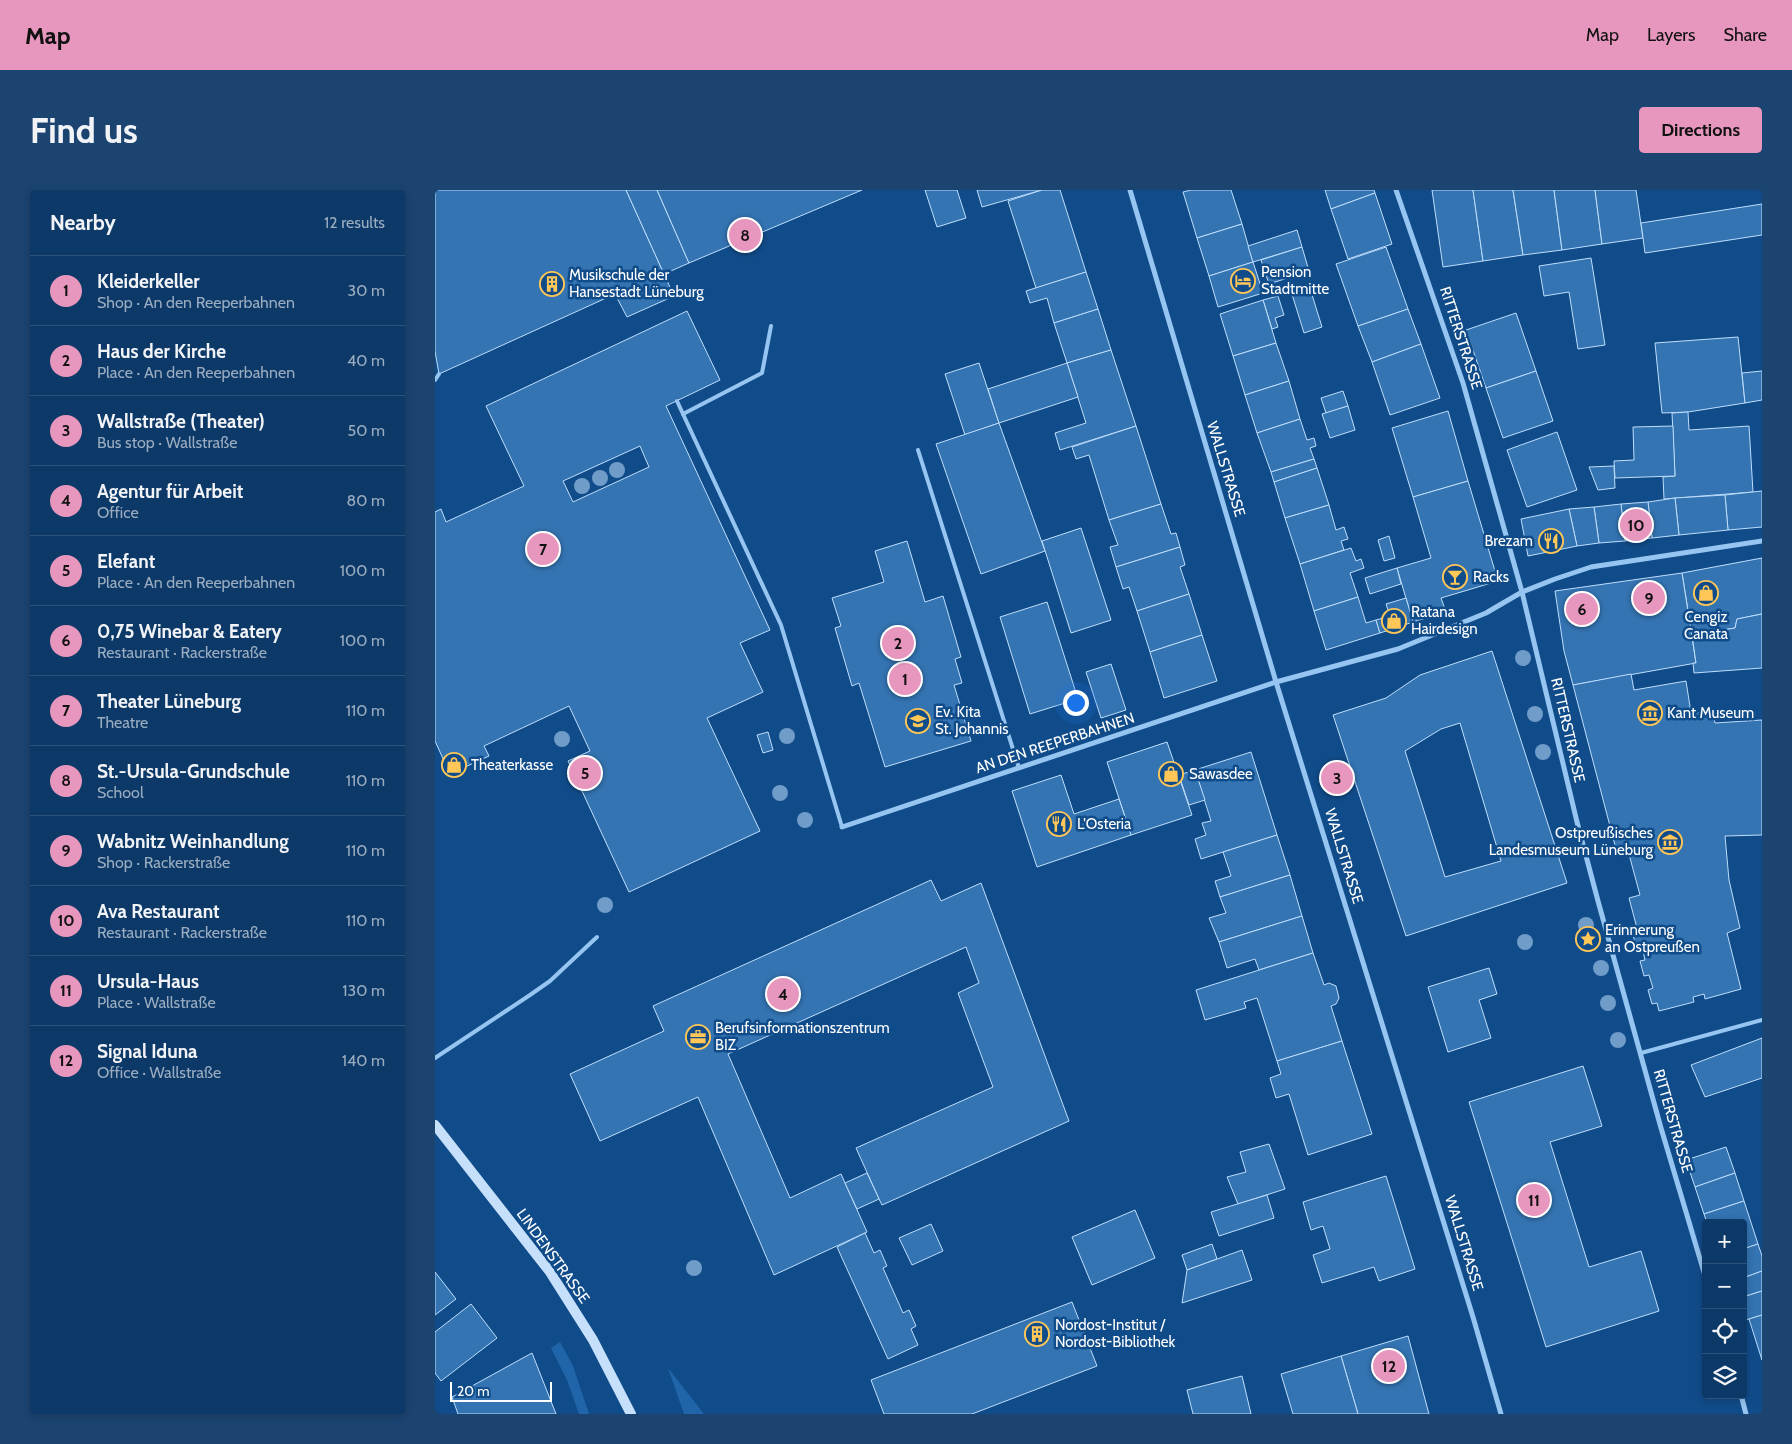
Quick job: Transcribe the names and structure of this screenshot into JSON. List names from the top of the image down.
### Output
{
  "streets": {
    "main road": ["LINDENSTRASSE"],
    "street": ["RITTERSTRASSE", "WALLSTRASSE", "AN DEN REEPERBAHNEN"]
  },
  "crossings": [
    ["RITTERSTRASSE", "AN DEN REEPERBAHNEN"],
    ["WALLSTRASSE", "AN DEN REEPERBAHNEN"]
  ],
  "places": {
    "hotel": ["Pension Stadtmitte"],
    "building": ["Musikschule der Hansestadt Lüneburg", "Nordost-Institut / Nordost-Bibliothek"],
    "restaurant": ["Brezam", "L'Osteria"],
    "bar": ["Racks"],
    "shop": [
      "Cengiz Canata",
      "Ratana Hairdesign",
      "Theaterkasse",
      "Sawasdee"
    ],
    "museum": ["Kant Museum", "Ostpreußisches Landesmuseum Lüneburg"],
    "school or university": ["Ev. Kita St. Johannis"],
    "place": ["Erinnerung an Ostpreußen"],
    "office": ["Berufsinformationszentrum BIZ"]
  },
  "scale_bar": "20 m",
  "page": {
    "header": "Map",
    "nav": ["Map", "Layers", "Share"],
    "buttons": "Directions",
    "title": "Find us",
    "heading": ["Nearby", "12 results"],
    "pins": [
      "8",
      "10",
      "7",
      "9",
      "6",
      "2",
      "1",
      "5",
      "3",
      "4",
      "11",
      "12"
    ],
    "list": [
      {
        "mark": "1",
        "name": "Kleiderkeller",
        "note": "Shop · An den Reeperbahnen",
        "value": "30 m"
      },
      {
        "mark": "2",
        "name": "Haus der Kirche",
        "note": "Place · An den Reeperbahnen",
        "value": "40 m"
      },
      {
        "mark": "3",
        "name": "Wallstraße (Theater)",
        "note": "Bus stop · Wallstraße",
        "value": "50 m"
      },
      {
        "mark": "4",
        "name": "Agentur für Arbeit",
        "note": "Office",
        "value": "80 m"
      },
      {
        "mark": "5",
        "name": "Elefant",
        "note": "Place · An den Reeperbahnen",
        "value": "100 m"
      },
      {
        "mark": "6",
        "name": "0,75 Winebar & Eatery",
        "note": "Restaurant · Rackerstraße",
        "value": "100 m"
      },
      {
        "mark": "7",
        "name": "Theater Lüneburg",
        "note": "Theatre",
        "value": "110 m"
      },
      {
        "mark": "8",
        "name": "St.-Ursula-Grundschule",
        "note": "School",
        "value": "110 m"
      },
      {
        "mark": "9",
        "name": "Wabnitz Weinhandlung",
        "note": "Shop · Rackerstraße",
        "value": "110 m"
      },
      {
        "mark": "10",
        "name": "Ava Restaurant",
        "note": "Restaurant · Rackerstraße",
        "value": "110 m"
      },
      {
        "mark": "11",
        "name": "Ursula-Haus",
        "note": "Place · Wallstraße",
        "value": "130 m"
      },
      {
        "mark": "12",
        "name": "Signal Iduna",
        "note": "Office · Wallstraße",
        "value": "140 m"
      }
    ],
    "map_buttons": ["+", "−"],
    "scale": "20 m"
  }
}
